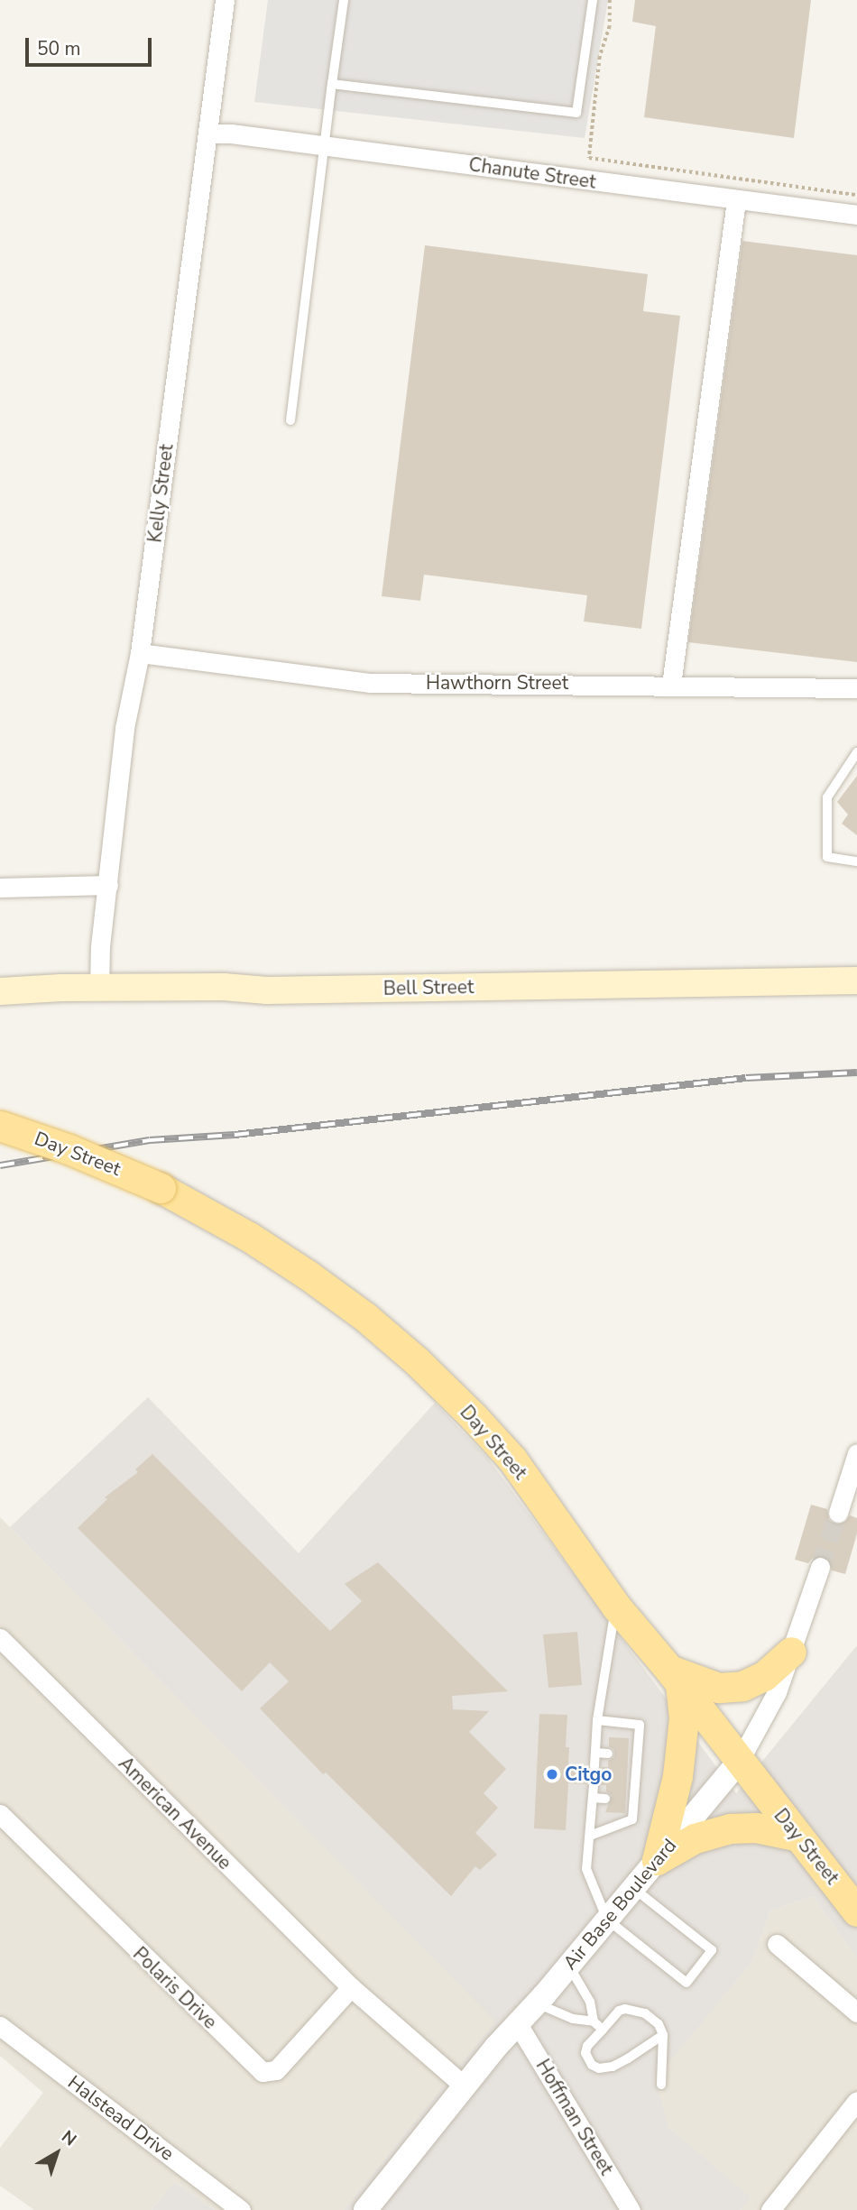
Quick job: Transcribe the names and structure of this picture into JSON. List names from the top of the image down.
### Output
{
  "streets": {
    "main road": ["Bell Street", "Day Street"],
    "street": [
      "Chanute Street",
      "Kelly Street",
      "Hawthorn Street",
      "American Avenue",
      "Air Base Boulevard",
      "Polaris Drive",
      "Hoffman Street",
      "Halstead Drive"
    ]
  },
  "crossings": [
    ["Chanute Street", "Kelly Street"],
    ["Kelly Street", "Hawthorn Street"],
    ["Kelly Street", "Bell Street"],
    ["Day Street", "Air Base Boulevard"],
    ["American Avenue", "Air Base Boulevard"],
    ["American Avenue", "Polaris Drive"],
    ["Air Base Boulevard", "Hoffman Street"]
  ],
  "places": ["Citgo"],
  "scale_bar": "50 m",
  "north": "top right"
}
